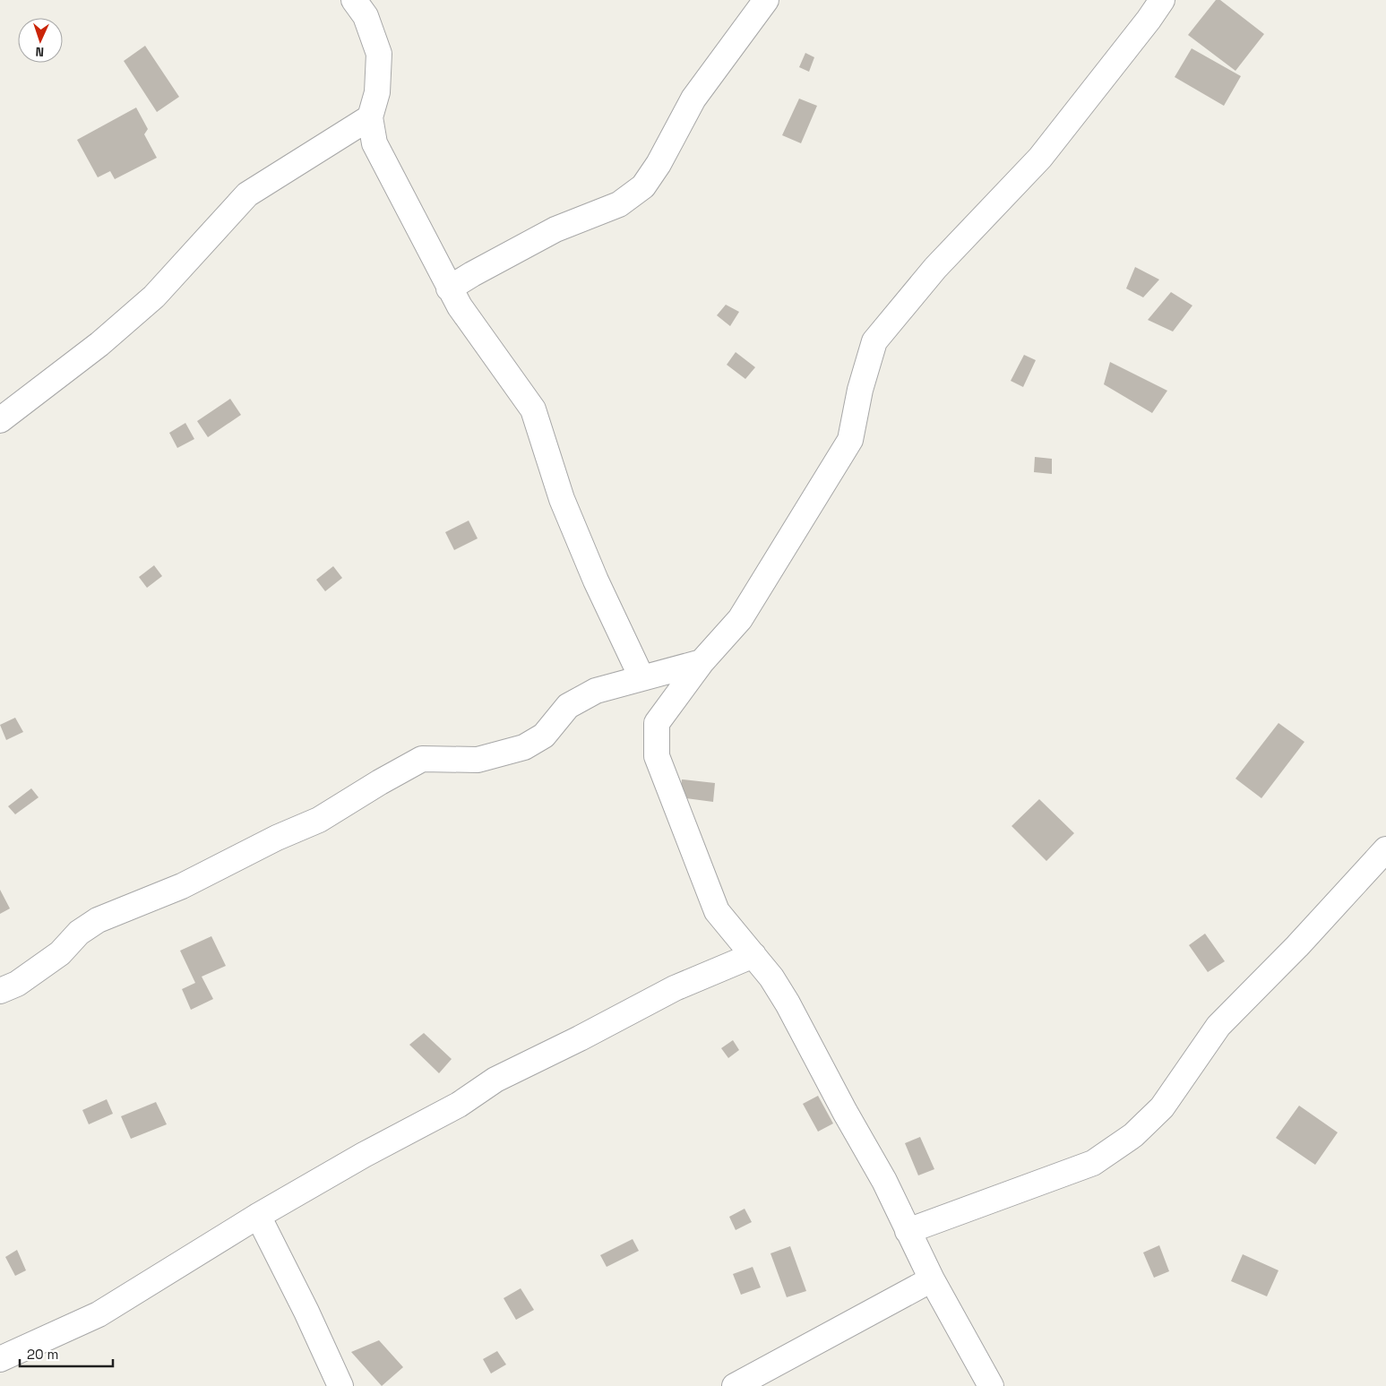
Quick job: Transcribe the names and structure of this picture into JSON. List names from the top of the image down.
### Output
{
  "scale_bar": "20 m",
  "north": "bottom"
}
